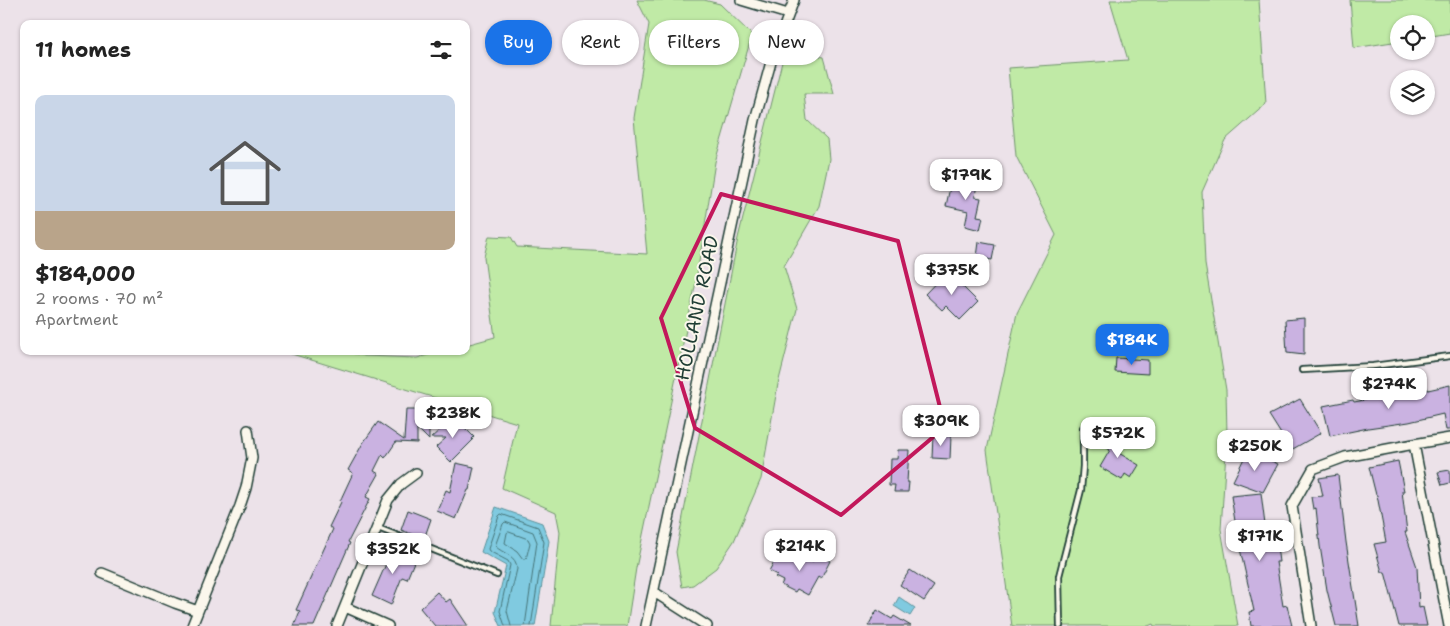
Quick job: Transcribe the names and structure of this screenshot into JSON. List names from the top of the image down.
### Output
{
  "streets": {
    "street": ["HOLLAND ROAD"]
  },
  "page": {
    "chip": [
      "Buy",
      "Rent",
      "Filters",
      "New"
    ],
    "heading": "11 homes",
    "list": [
      {
        "name": "$184,000",
        "note": "2 rooms · 70 m² · Apartment"
      }
    ],
    "price": [
      "$179K",
      "$375K",
      "$184K",
      "$274K",
      "$238K",
      "$309K",
      "$572K",
      "$250K",
      "$171K",
      "$214K",
      "$352K"
    ]
  }
}
